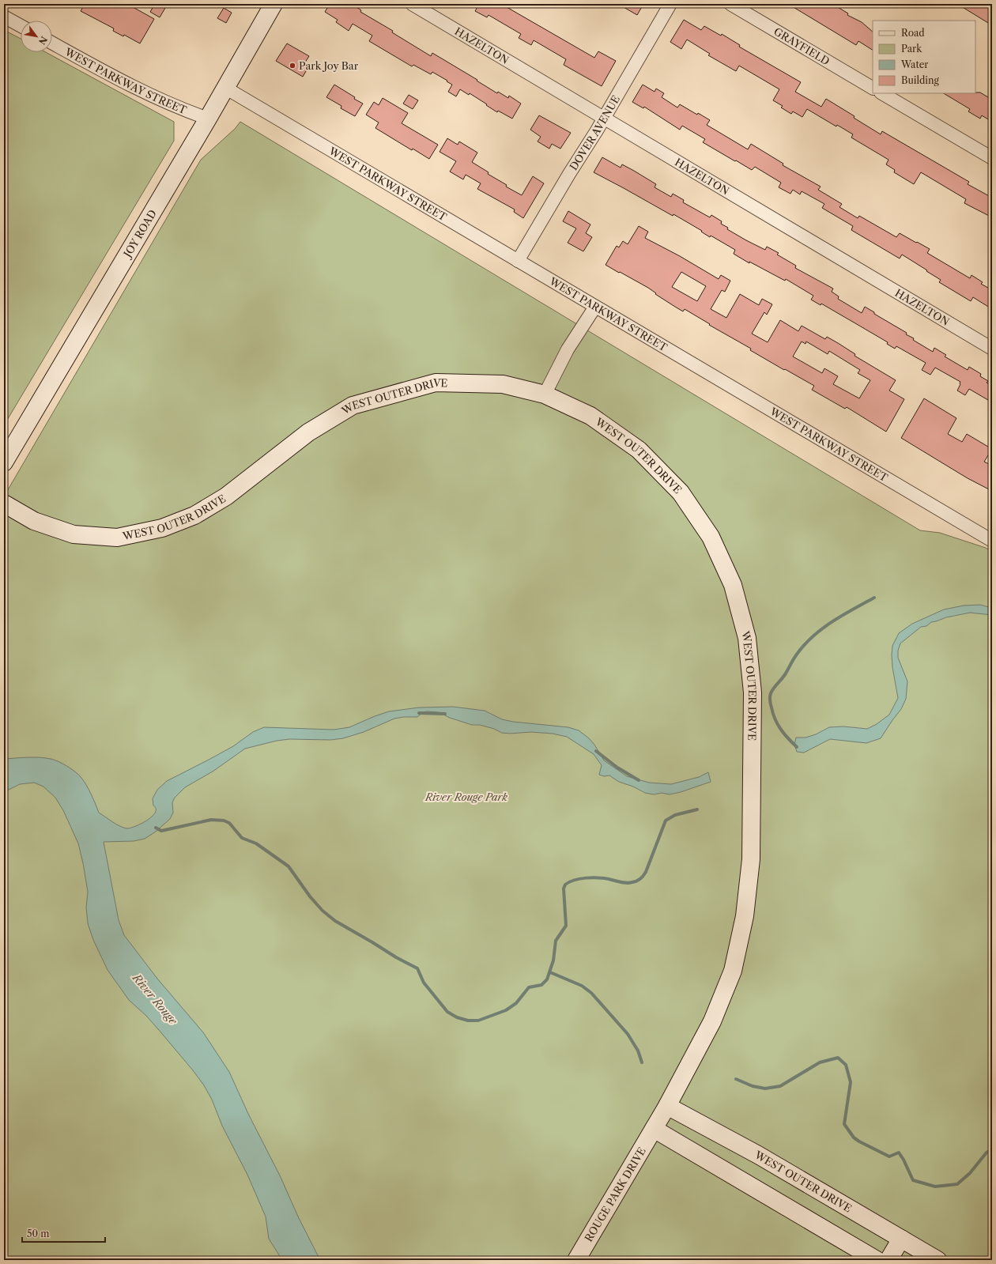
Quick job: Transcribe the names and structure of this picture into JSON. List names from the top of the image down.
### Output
{
  "streets": {
    "main road": ["JOY ROAD", "WEST OUTER DRIVE", "ROUGE PARK DRIVE"],
    "street": [
      "HAZELTON",
      "GRAYFIELD",
      "WEST PARKWAY STREET",
      "DOVER AVENUE"
    ]
  },
  "crossings": [
    ["HAZELTON", "DOVER AVENUE"],
    ["WEST PARKWAY STREET", "DOVER AVENUE"],
    ["WEST PARKWAY STREET", "JOY ROAD"],
    ["WEST OUTER DRIVE", "ROUGE PARK DRIVE"]
  ],
  "water": ["River Rouge"],
  "parks": ["River Rouge Park"],
  "places": ["Park Joy Bar"],
  "legend": [
    "Road",
    "Park",
    "Water",
    "Building"
  ],
  "scale_bar": "50 m",
  "north": "bottom right"
}
